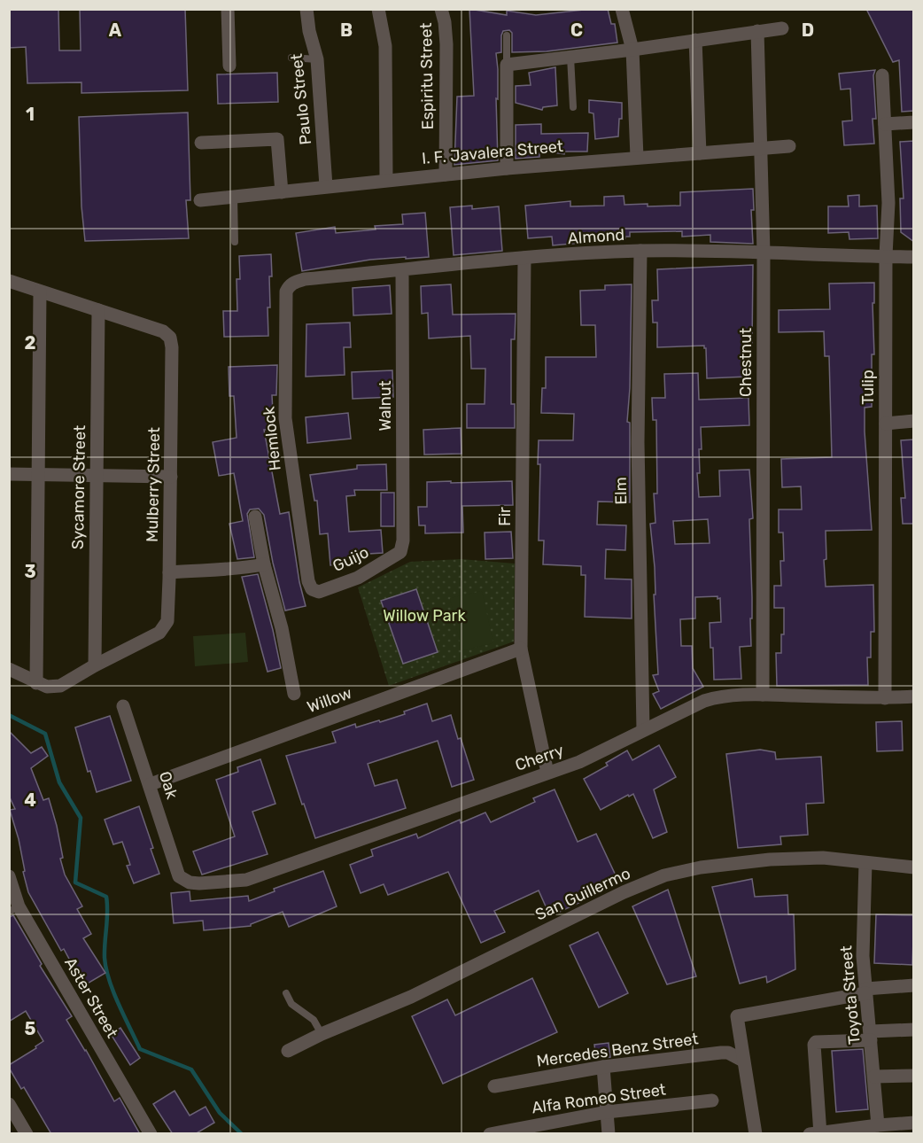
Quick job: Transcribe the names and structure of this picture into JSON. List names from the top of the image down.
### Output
{
  "streets": {
    "street": [
      "Espiritu Street",
      "Paulo Street",
      "I. F. Javalera Street",
      "Almond",
      "Chestnut",
      "Tulip",
      "Walnut",
      "Hemlock",
      "Mulberry Street",
      "Sycamore Street",
      "Elm",
      "Fir",
      "Guijo",
      "Willow",
      "Cherry",
      "Oak",
      "San Guillermo",
      "Toyota Street",
      "Aster Street",
      "Mercedes Benz Street",
      "Alfa Romeo Street"
    ]
  },
  "crossings": [
    ["Espiritu Street", "I. F. Javalera Street"],
    ["Paulo Street", "I. F. Javalera Street"],
    ["I. F. Javalera Street", "Chestnut"],
    ["Almond", "Chestnut"],
    ["Almond", "Tulip"],
    ["Almond", "Walnut"],
    ["Almond", "Hemlock"],
    ["Almond", "Elm"],
    ["Almond", "Fir"],
    ["Chestnut", "Cherry"],
    ["Tulip", "Cherry"],
    ["Walnut", "Guijo"],
    ["Hemlock", "Guijo"],
    ["Mulberry Street", "Sycamore Street"],
    ["Elm", "Cherry"],
    ["Fir", "Willow"],
    ["Fir", "Cherry"],
    ["Willow", "Oak"],
    ["Cherry", "Oak"],
    ["San Guillermo", "Toyota Street"]
  ],
  "parks": ["Willow Park"],
  "grid": {
    "columns": [
      "A",
      "B",
      "C",
      "D"
    ],
    "rows": [
      "1",
      "2",
      "3",
      "4",
      "5"
    ]
  }
}
